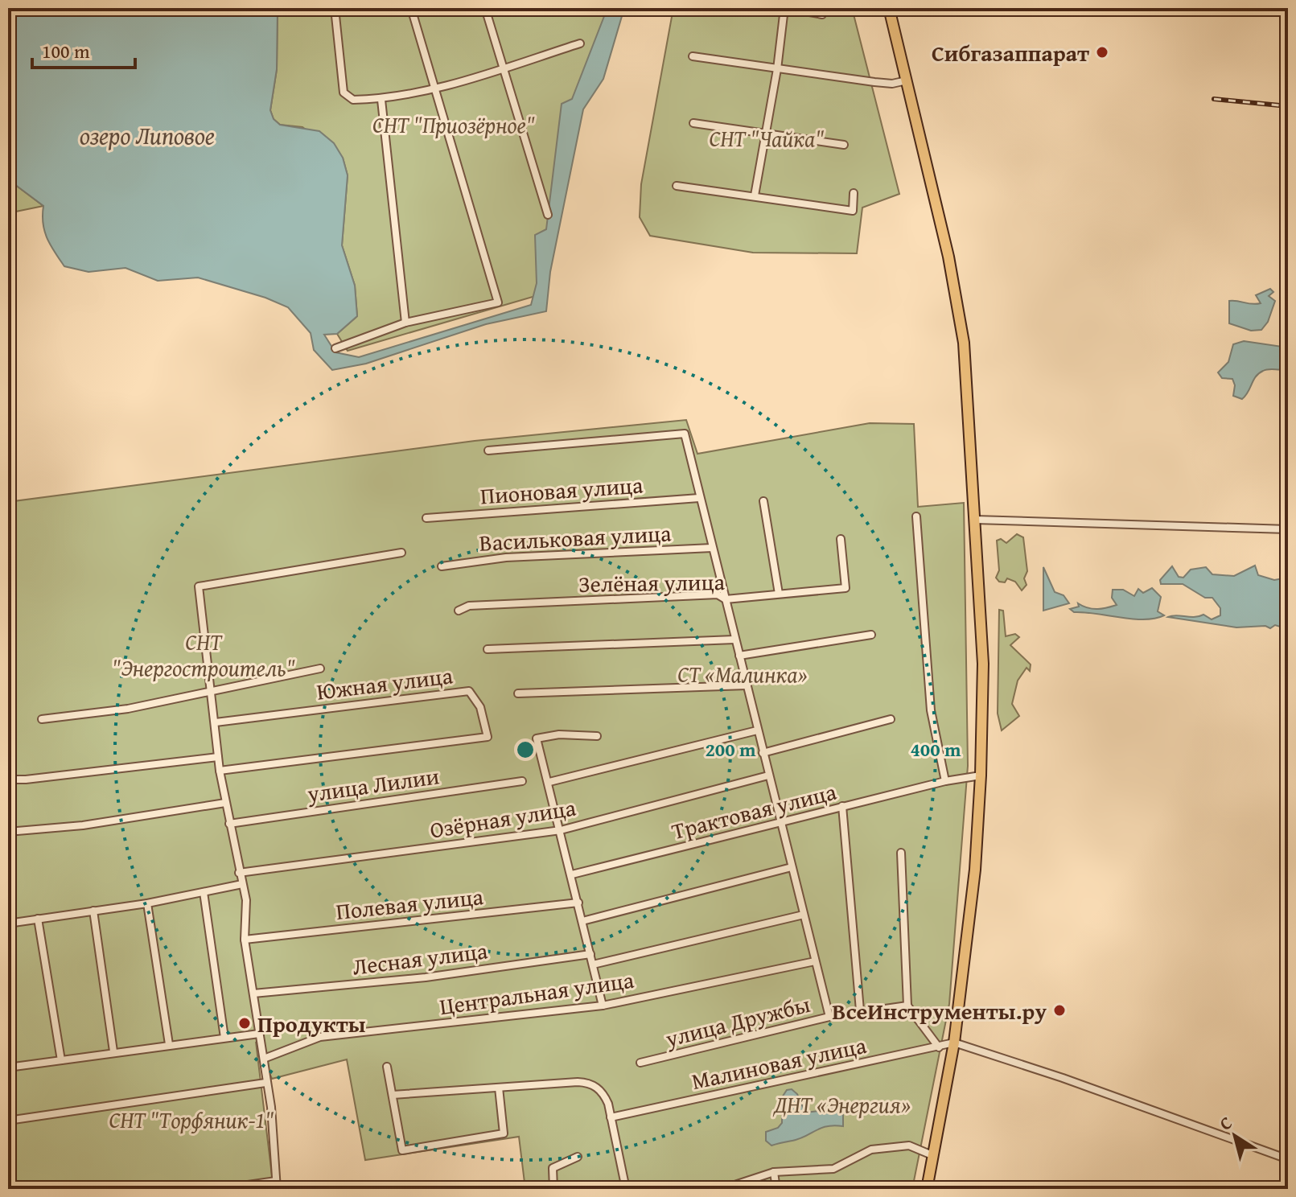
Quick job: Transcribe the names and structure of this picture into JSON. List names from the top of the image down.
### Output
{
  "streets": {
    "street": [
      "Пионовая улица",
      "Васильковая улица",
      "Зелёная улица",
      "Южная улица",
      "улица Лилии",
      "Трактовая улица",
      "Озёрная улица",
      "Полевая улица",
      "Лесная улица",
      "Центральная улица",
      "улица Дружбы",
      "Малиновая улица"
    ]
  },
  "water": ["озеро Липовое"],
  "parks": [
    "СНТ \"Приозёрное\"",
    "СНТ \"Чайка\"",
    "СНТ \"Энергостроитель\"",
    "CТ «Малинка»",
    "ДНТ «Энергия»",
    "СНТ \"Торфяник-1\""
  ],
  "places": ["Сибгазаппарат", "ВсеИнструменты.ру", "Продукты"],
  "scale_bar": "100 m",
  "north": "top left",
  "rings": ["200 m", "400 m"]
}
